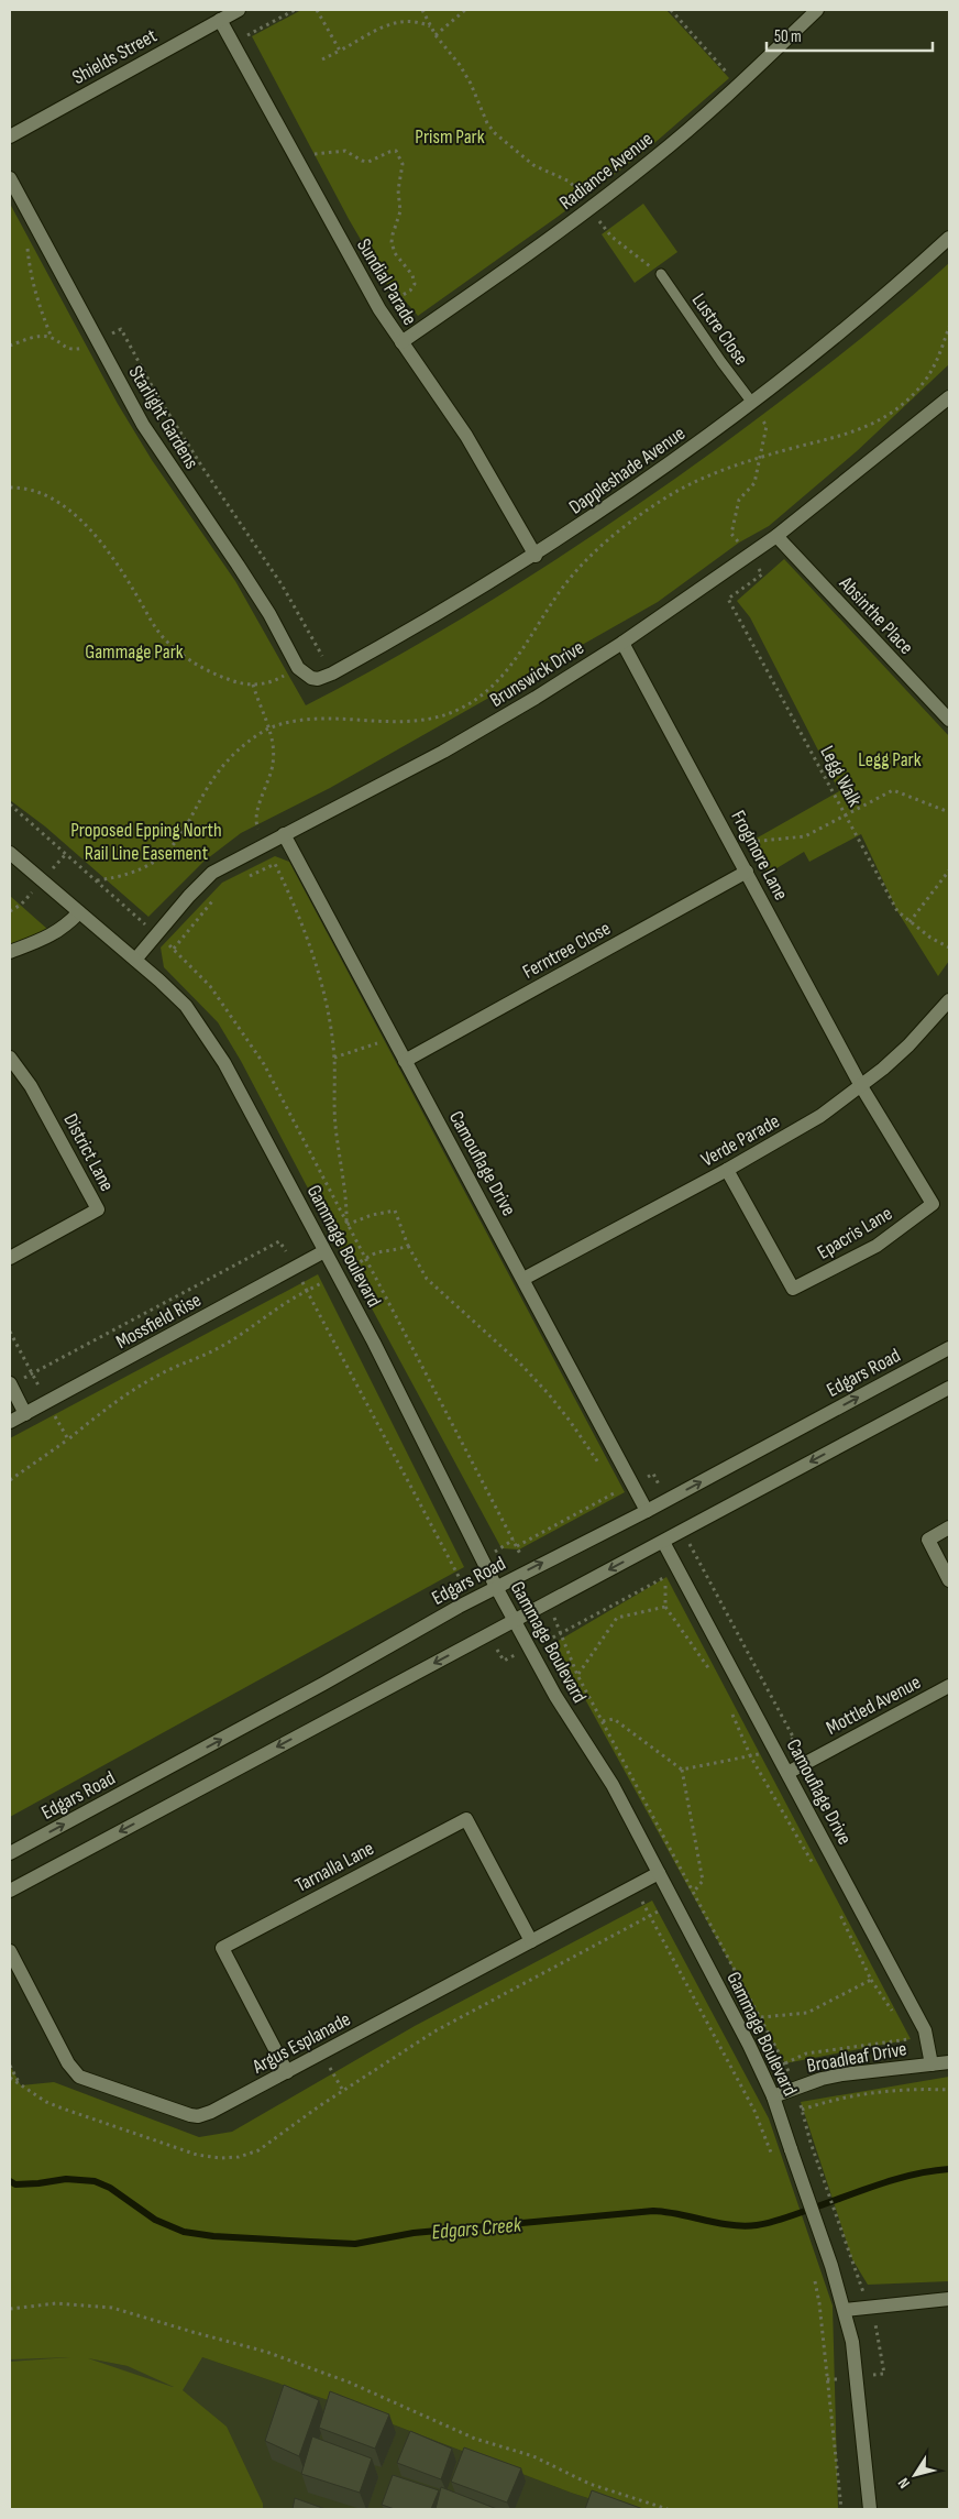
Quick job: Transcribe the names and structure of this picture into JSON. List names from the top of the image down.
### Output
{
  "streets": {
    "street": [
      "Shields Street",
      "Radiance Avenue",
      "Sundial Parade",
      "Starlight Gardens",
      "Dappleshade Avenue",
      "Absinthe Place",
      "Brunswick Drive",
      "Frogmore Lane",
      "Ferntree Close",
      "Verde Parade",
      "District Lane",
      "Camouflage Drive",
      "Epacris Lane",
      "Gammage Boulevard",
      "Mossfield Rise",
      "Edgars Road",
      "Mottled Avenue",
      "Tarnalla Lane",
      "Argus Esplanade",
      "Broadleaf Drive"
    ],
    "lane": ["Lustre Close"],
    "path": ["Legg Walk"]
  },
  "crossings": [
    ["Shields Street", "Sundial Parade"],
    ["Radiance Avenue", "Sundial Parade"],
    ["Sundial Parade", "Dappleshade Avenue"],
    ["Lustre Close", "Dappleshade Avenue"],
    ["Starlight Gardens", "Dappleshade Avenue"],
    ["Absinthe Place", "Brunswick Drive"],
    ["Brunswick Drive", "Frogmore Lane"],
    ["Brunswick Drive", "Camouflage Drive"],
    ["Brunswick Drive", "Gammage Boulevard"],
    ["Frogmore Lane", "Ferntree Close"],
    ["Frogmore Lane", "Verde Parade"],
    ["Frogmore Lane", "Epacris Lane"],
    ["Ferntree Close", "Camouflage Drive"],
    ["Verde Parade", "Camouflage Drive"],
    ["Verde Parade", "Epacris Lane"],
    ["Camouflage Drive", "Edgars Road"],
    ["Camouflage Drive", "Mottled Avenue"],
    ["Camouflage Drive", "Broadleaf Drive"],
    ["Gammage Boulevard", "Mossfield Rise"],
    ["Gammage Boulevard", "Edgars Road"],
    ["Gammage Boulevard", "Argus Esplanade"],
    ["Gammage Boulevard", "Broadleaf Drive"],
    ["Tarnalla Lane", "Argus Esplanade"]
  ],
  "water": ["Edgars Creek"],
  "parks": [
    "Prism Park",
    "Gammage Park",
    "Legg Park",
    "Proposed Epping North Rail Line Easement"
  ],
  "scale_bar": "50 m",
  "north": "bottom left"
}
